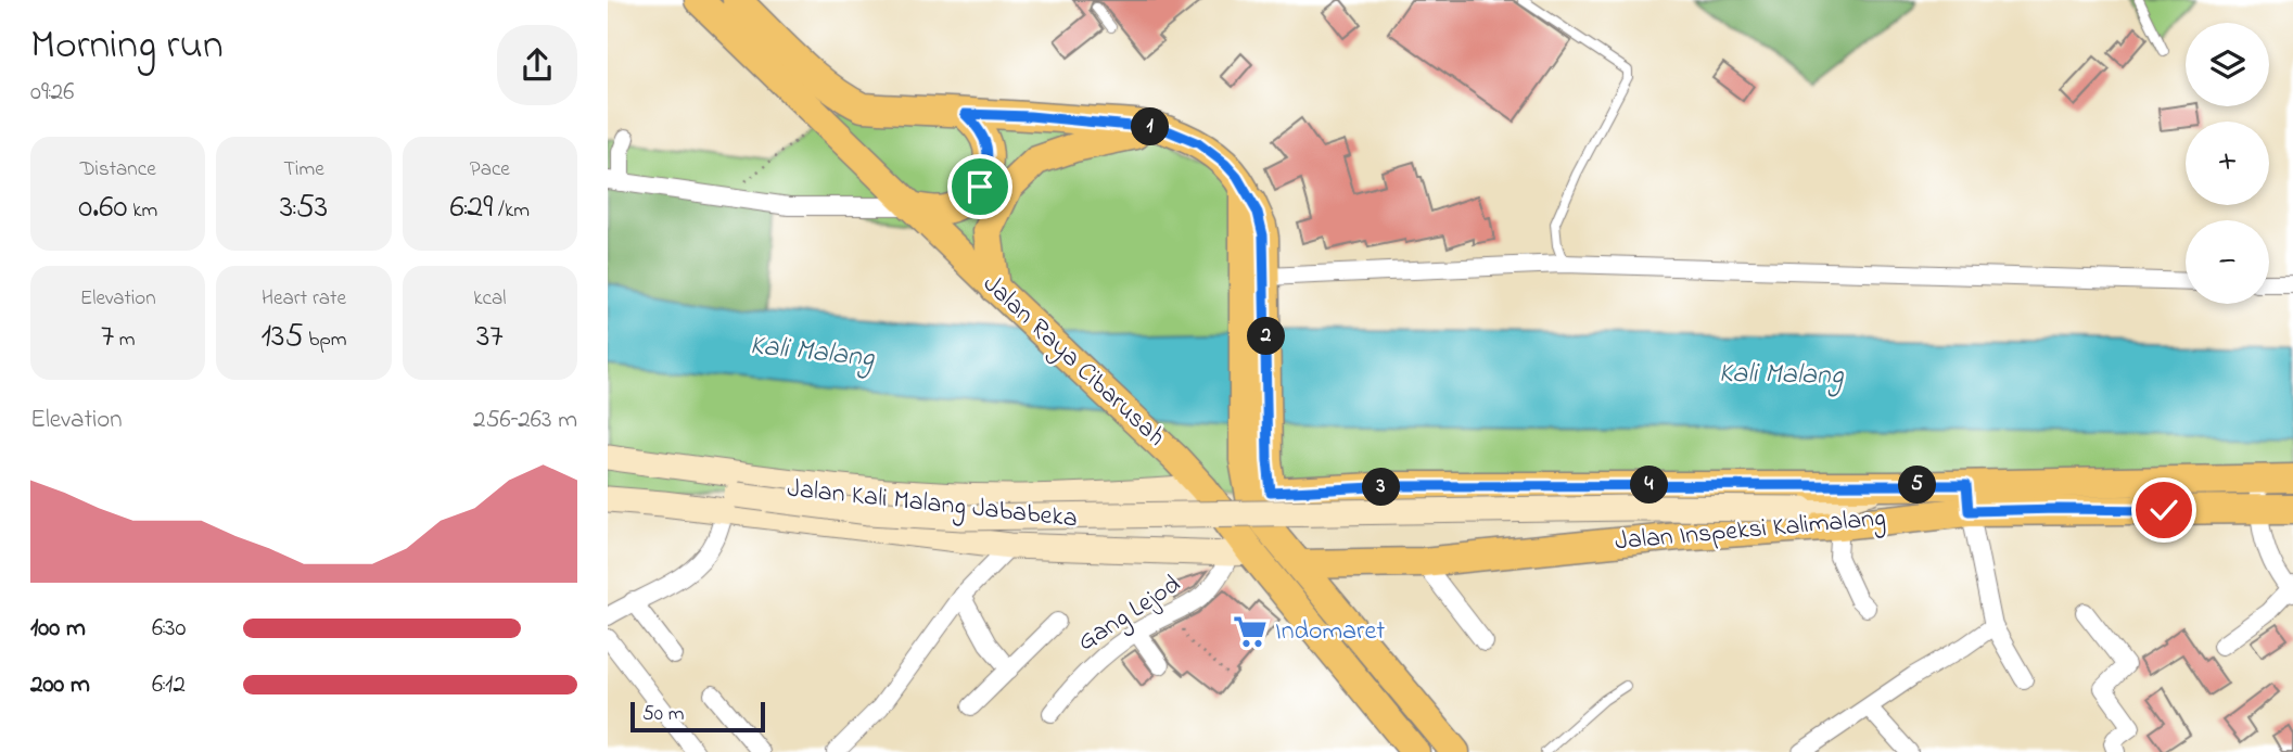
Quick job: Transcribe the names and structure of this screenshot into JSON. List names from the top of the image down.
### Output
{
  "streets": {
    "main road": ["Jalan Raya Cibarusah", "Jalan Kali Malang Jababeka", "Jalan Inspeksi Kalimalang"],
    "street": ["Gang Lejod"]
  },
  "crossings": [
    ["Jalan Raya Cibarusah", "Jalan Kali Malang Jababeka"],
    ["Jalan Raya Cibarusah", "Gang Lejod"],
    ["Jalan Kali Malang Jababeka", "Gang Lejod"]
  ],
  "water": ["Kali Malang"],
  "places": {
    "supermarket": ["Indomaret"]
  },
  "scale_bar": "50 m",
  "page": {
    "heading": ["Morning run", "09:26"],
    "map_buttons": ["+", "−"],
    "pins": [
      "1",
      "2",
      "4",
      "5",
      "3"
    ],
    "stats": [
      ["Distance", "0.60 km"],
      ["Time", "3:53"],
      ["Pace", "6:29 /km"],
      ["Elevation", "7 m"],
      ["Heart rate", "135 bpm"],
      ["kcal", "37"]
    ],
    "chart": ["Elevation", "256–263 m"],
    "list": [
      {
        "name": "100 m",
        "note": "6:30"
      },
      {
        "name": "200 m",
        "note": "6:12"
      }
    ],
    "scale": "50 m"
  }
}
